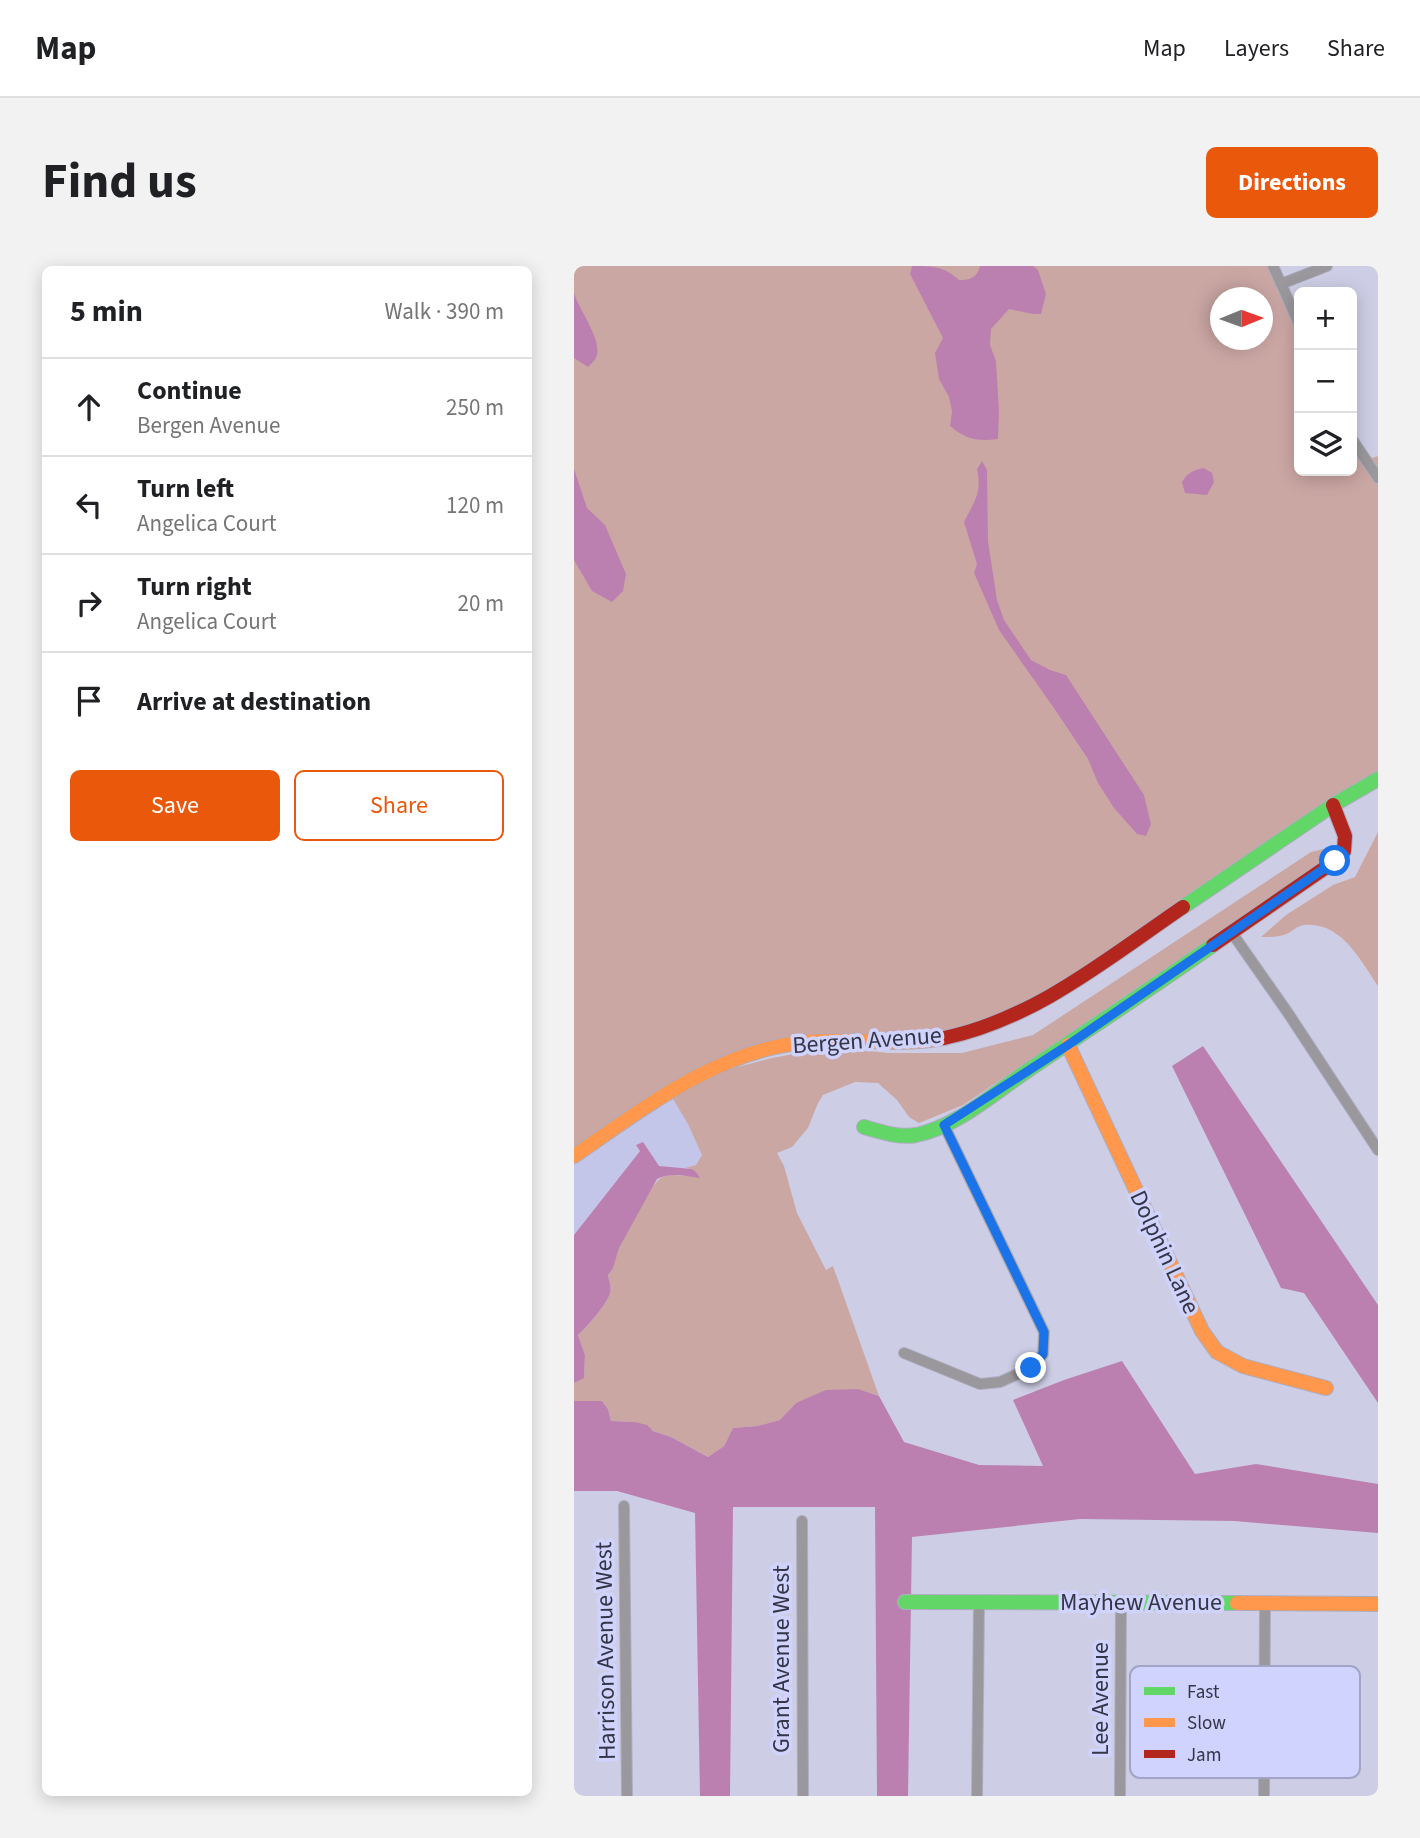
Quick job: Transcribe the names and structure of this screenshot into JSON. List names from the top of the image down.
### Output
{
  "streets": {
    "street": [
      "Bergen Avenue",
      "Dolphin Lane",
      "Mayhew Avenue",
      "Harrison Avenue West",
      "Grant Avenue West",
      "Lee Avenue"
    ]
  },
  "crossings": [
    ["Mayhew Avenue", "Lee Avenue"]
  ],
  "legend": ["Fast", "Slow", "Jam"],
  "north": "right",
  "page": {
    "header": "Map",
    "nav": ["Map", "Layers", "Share"],
    "title": "Find us",
    "buttons": [
      "Directions",
      ["Save", "Share"]
    ],
    "heading": ["5 min", "Walk · 390 m"],
    "map_buttons": ["+", "−"],
    "list": [
      ["Continue", "Bergen Avenue", "250 m"],
      ["Turn left", "Angelica Court", "120 m"],
      ["Turn right", "Angelica Court", "20 m"],
      "Arrive at destination"
    ]
  }
}
